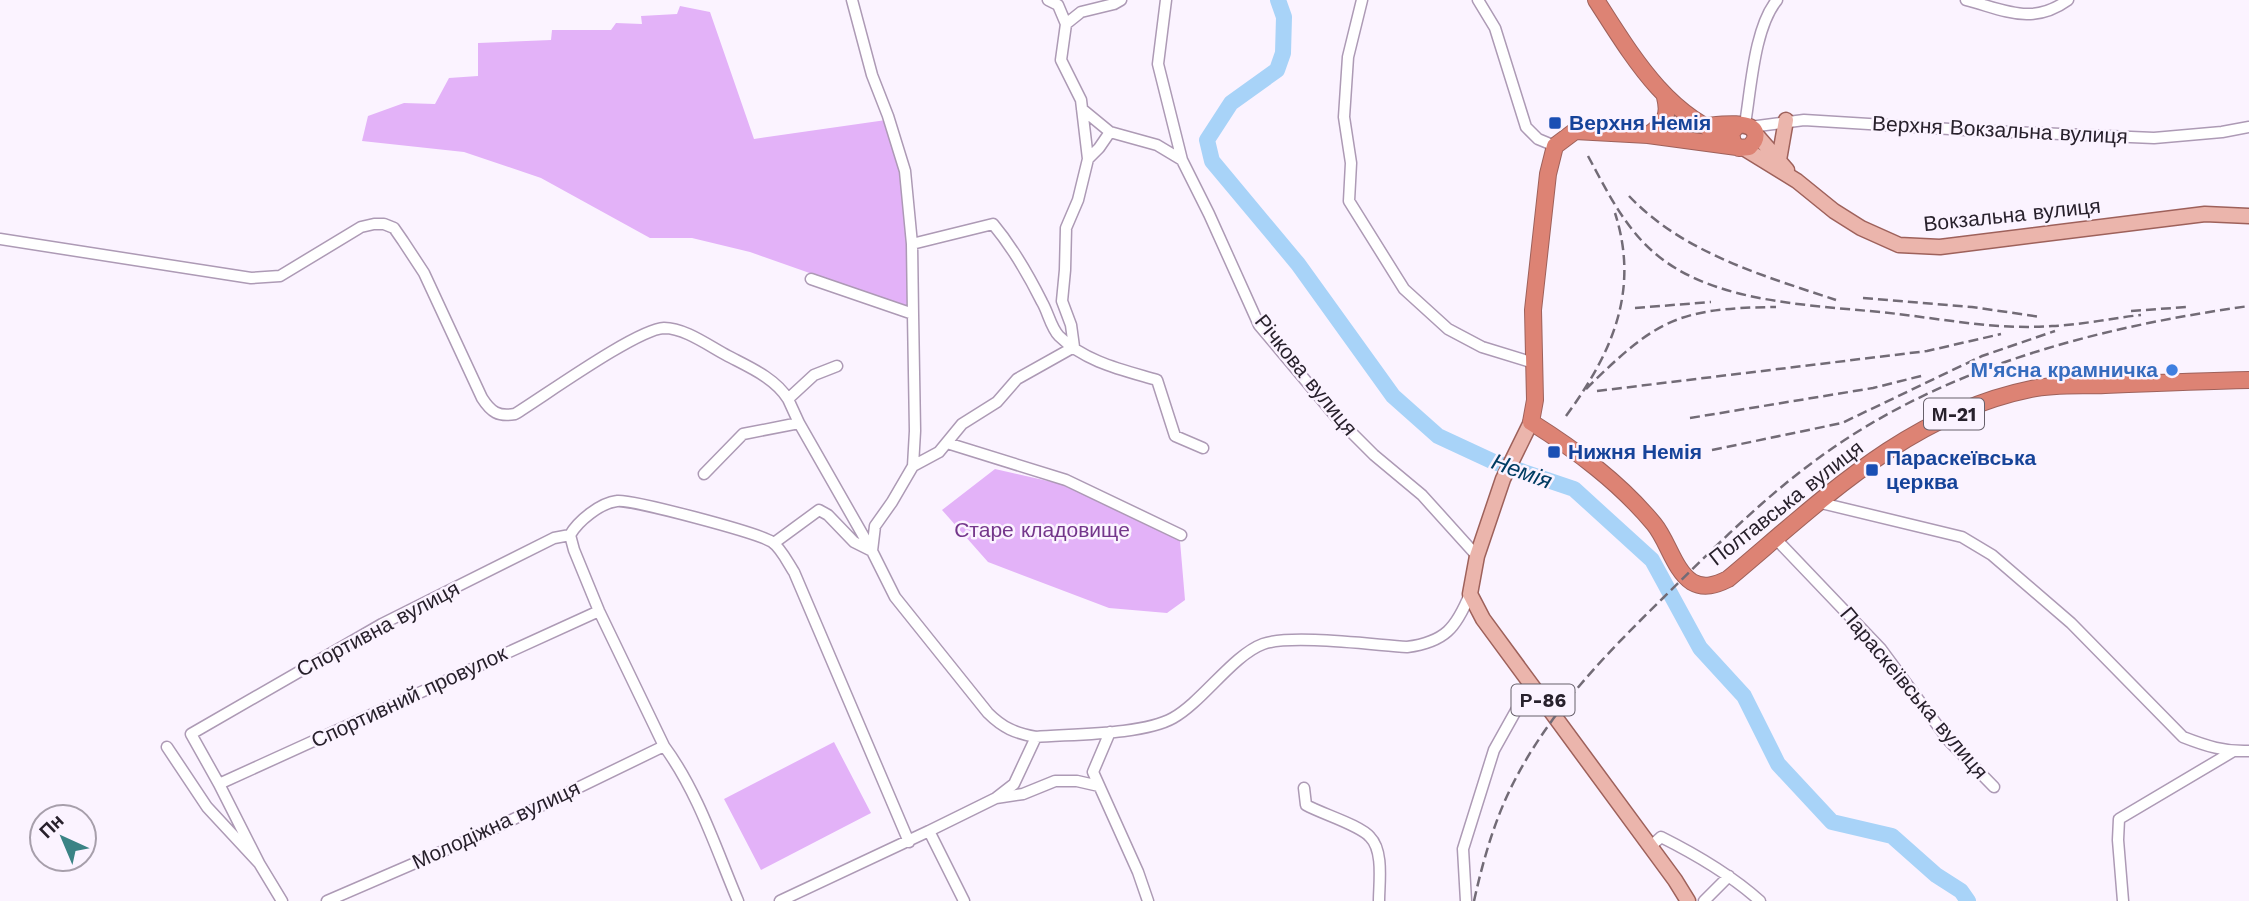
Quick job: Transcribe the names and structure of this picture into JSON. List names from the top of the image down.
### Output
{
  "streets": {
    "highway": ["Вокзальна вулиця", "М-21", "Полтавська вулиця"],
    "main road": ["Р-86"],
    "street": [
      "Верхня Вокзальна вулиця",
      "Річкова вулиця",
      "Спортивна вулиця",
      "Параскеївська вулиця",
      "Спортивний провулок",
      "Молодіжна вулиця"
    ]
  },
  "crossings": [
    ["Верхня Вокзальна вулиця", "Вокзальна вулиця"],
    ["Полтавська вулиця", "Параскеївська вулиця"],
    ["Спортивна вулиця", "Спортивний провулок"]
  ],
  "water": ["Немія"],
  "parks": ["Старе кладовище"],
  "places": {
    "transit": ["Верхня Немія", "Нижня Немія", "Параскеївська церква"],
    "other": ["М'ясна крамничка"]
  },
  "north": "top left"
}
